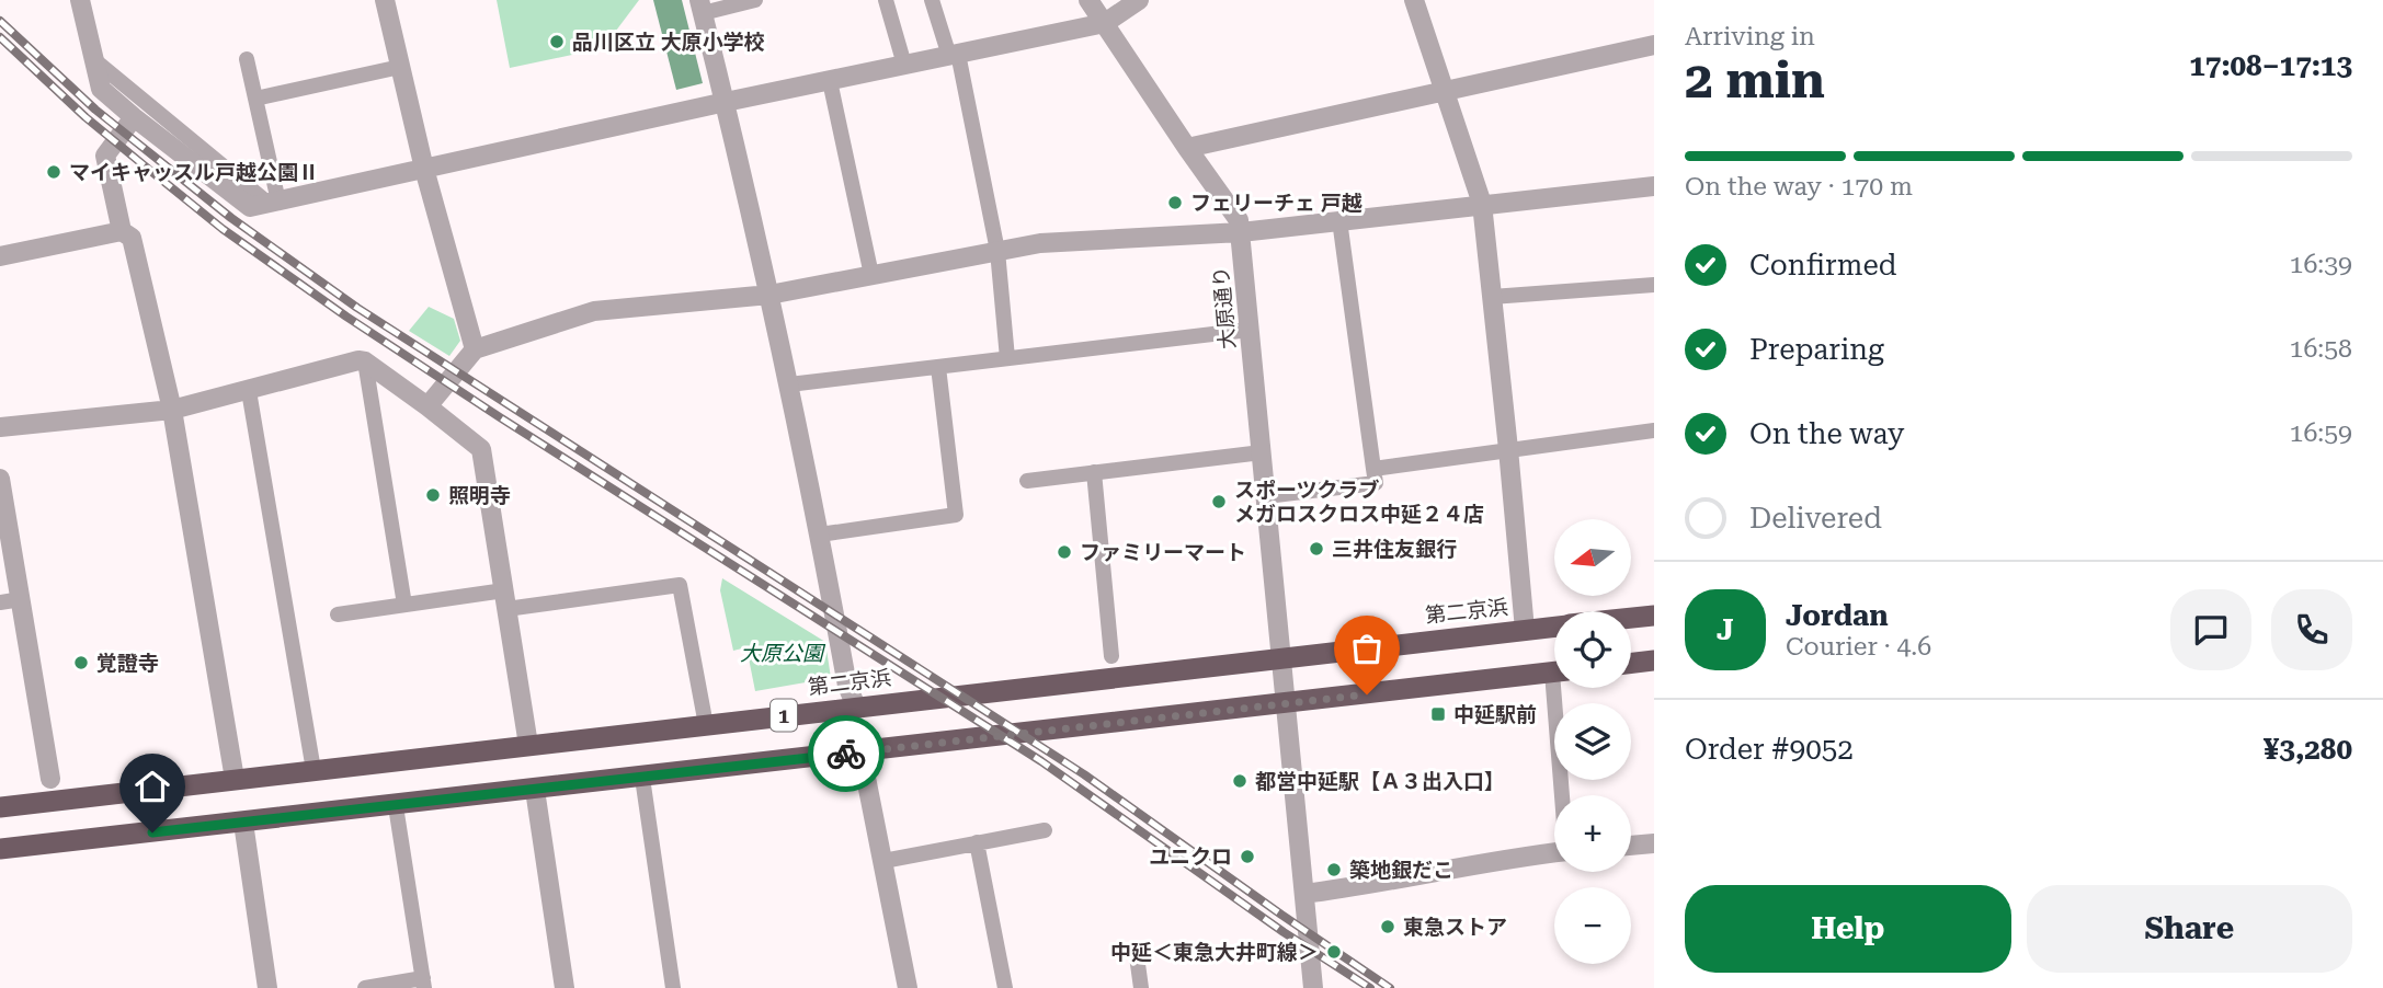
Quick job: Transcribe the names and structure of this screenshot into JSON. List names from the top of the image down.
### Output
{
  "streets": {
    "highway": ["第二京浜", "1"],
    "street": ["大原通り"]
  },
  "crossings": [
    ["大原通り", "第二京浜"],
    ["大原通り", "1"]
  ],
  "parks": ["大原公園"],
  "places": {
    "other": [
      "品川区立 大原小学校",
      "マイキャッスル戸越公園Ⅱ",
      "フェリーチェ 戸越",
      "照明寺",
      "スポーツクラブ メガロスクロス中延２４店",
      "三井住友銀行",
      "ファミリーマート",
      "覚證寺",
      "都営中延駅【Ａ３出入口】",
      "ユニクロ",
      "築地銀だこ",
      "東急ストア",
      "中延＜東急大井町線＞"
    ],
    "transit": ["中延駅前"]
  },
  "north": "left",
  "page": {
    "heading": ["2 min", "Arriving in", "17:08–17:13"],
    "panel": [
      "Jordan",
      "Courier · 4.6",
      "Order #9052",
      "¥3,280"
    ],
    "bar": "On the way · 170 m",
    "list": [
      ["Confirmed", "16:39"],
      ["Preparing", "16:58"],
      ["On the way", "16:59"],
      "Delivered"
    ],
    "map_buttons": ["+", "−"],
    "round": "J",
    "buttons": ["Help", "Share"]
  }
}
